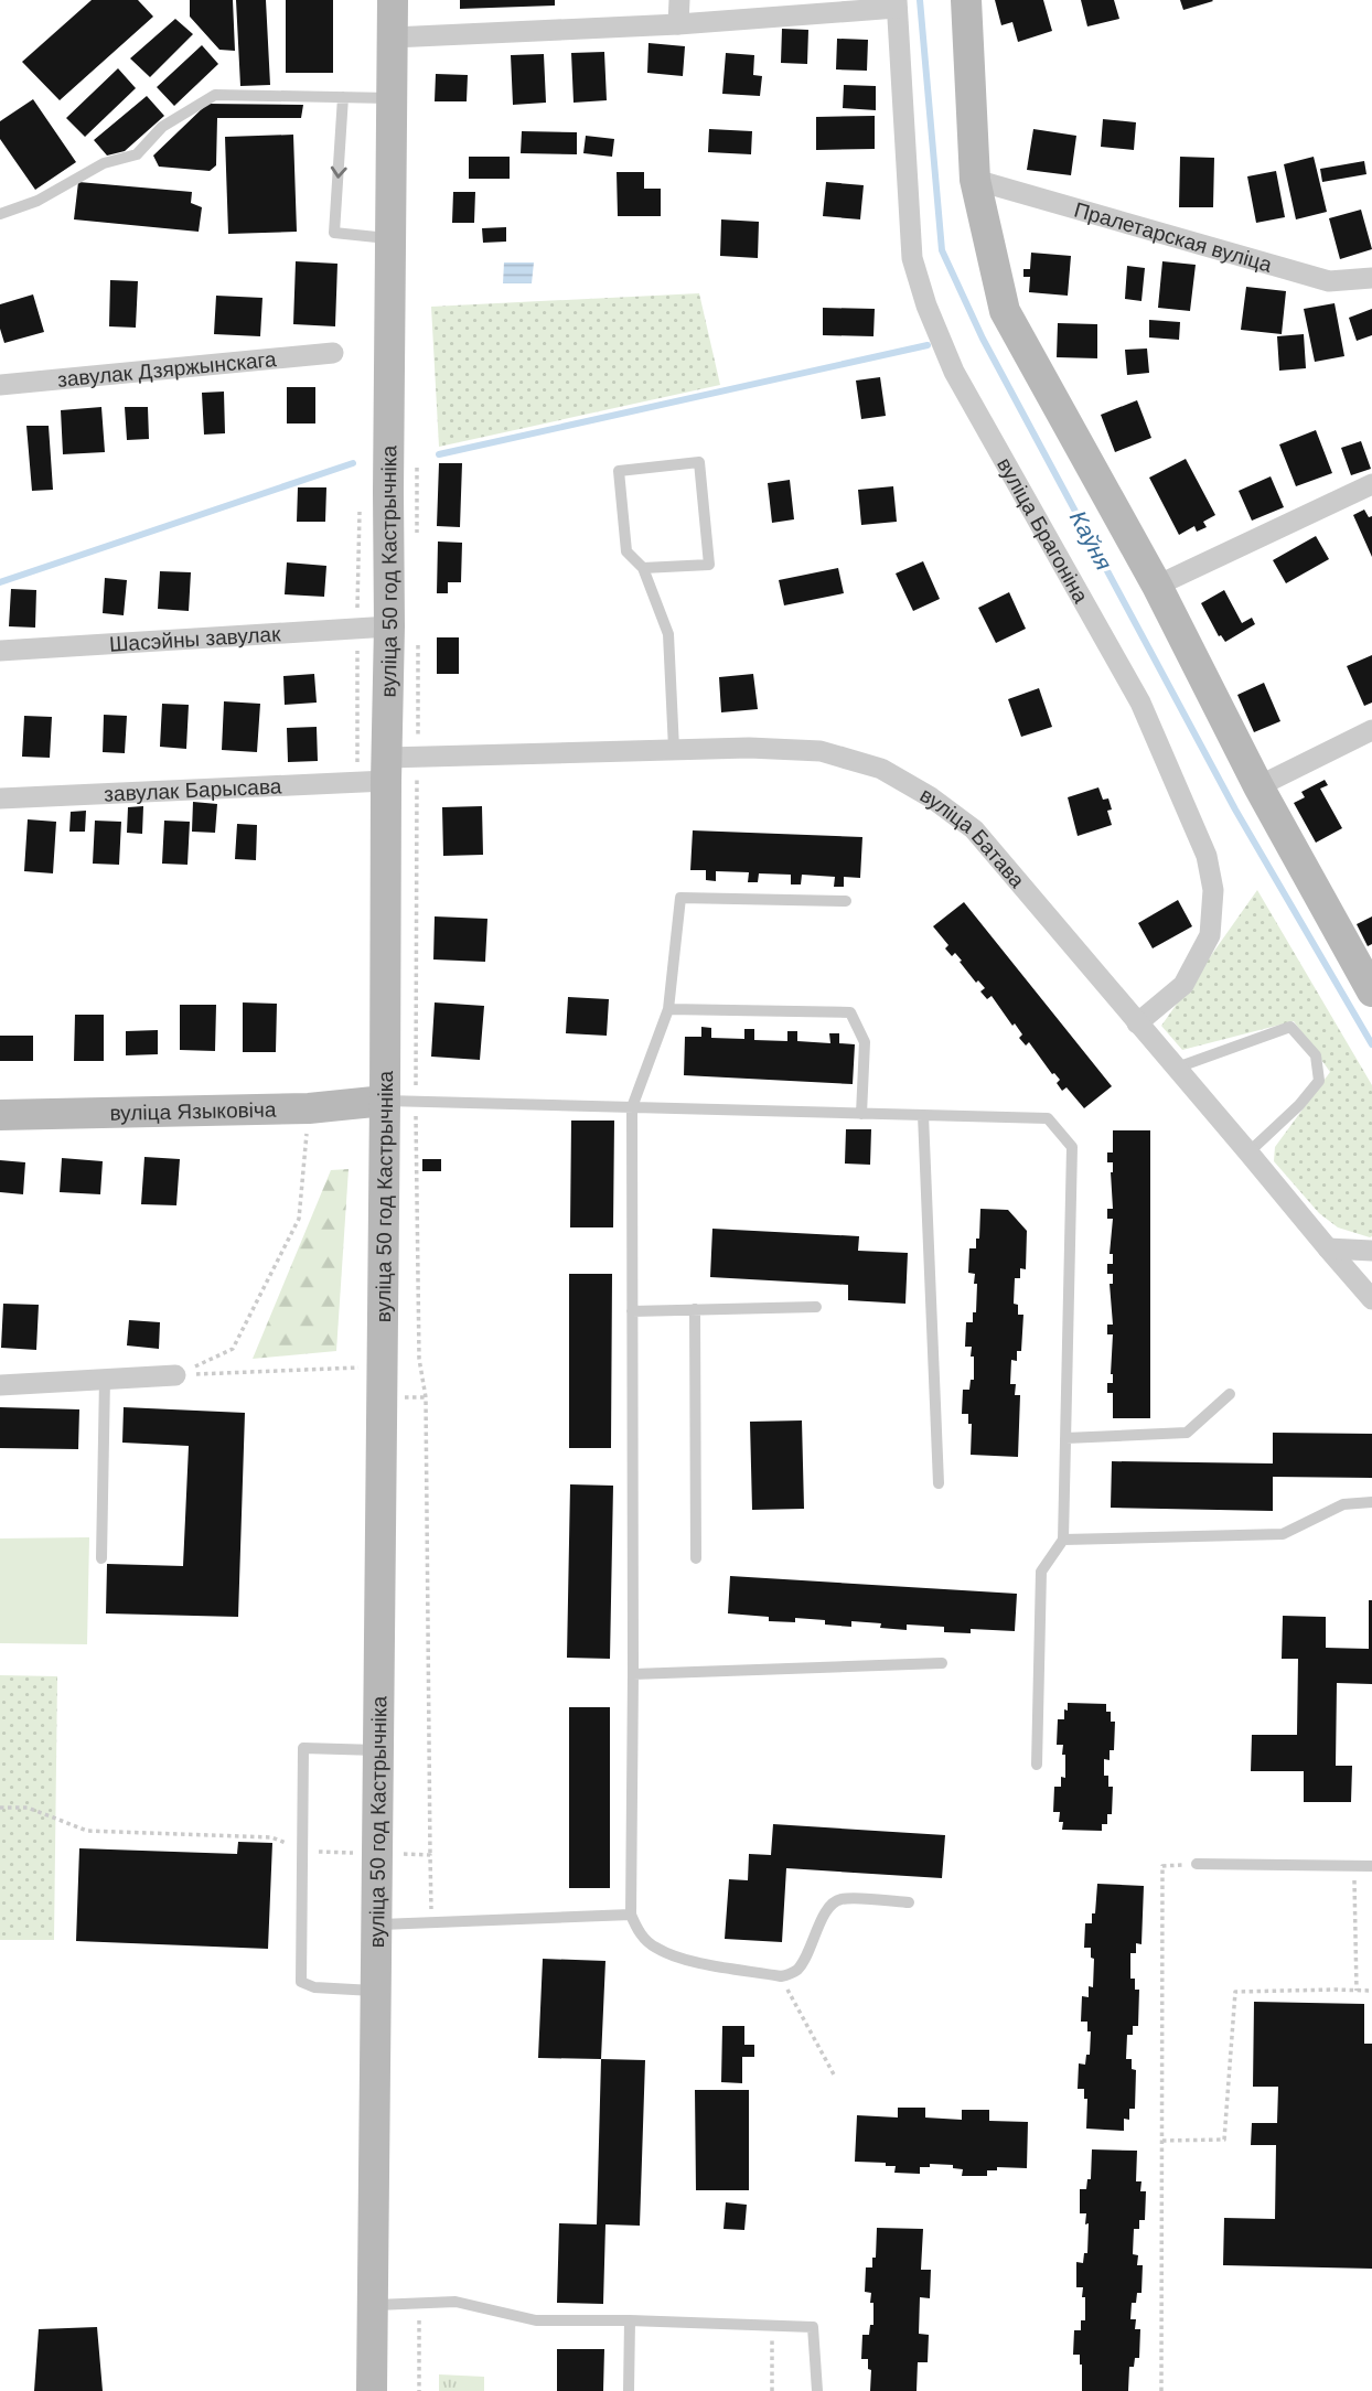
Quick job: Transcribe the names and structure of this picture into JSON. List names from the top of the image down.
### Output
{
  "streets": {
    "main road": ["вуліца 50 год Кастрычніка", "вуліца Языковіча"],
    "street": [
      "Пралетарская вуліца",
      "завулак Дзяржынскага",
      "вуліца Брагоніна",
      "Шасэйны завулак",
      "завулак Барысава",
      "вуліца Батава"
    ]
  },
  "crossings": [
    ["вуліца Брагоніна", "вуліца Батава"],
    ["вуліца 50 год Кастрычніка", "Шасэйны завулак"],
    ["вуліца 50 год Кастрычніка", "завулак Барысава"],
    ["вуліца 50 год Кастрычніка", "вуліца Батава"],
    ["вуліца 50 год Кастрычніка", "вуліца Языковіча"],
    ["завулак Барысава", "вуліца Батава"]
  ],
  "water": ["Каўня"]
}
